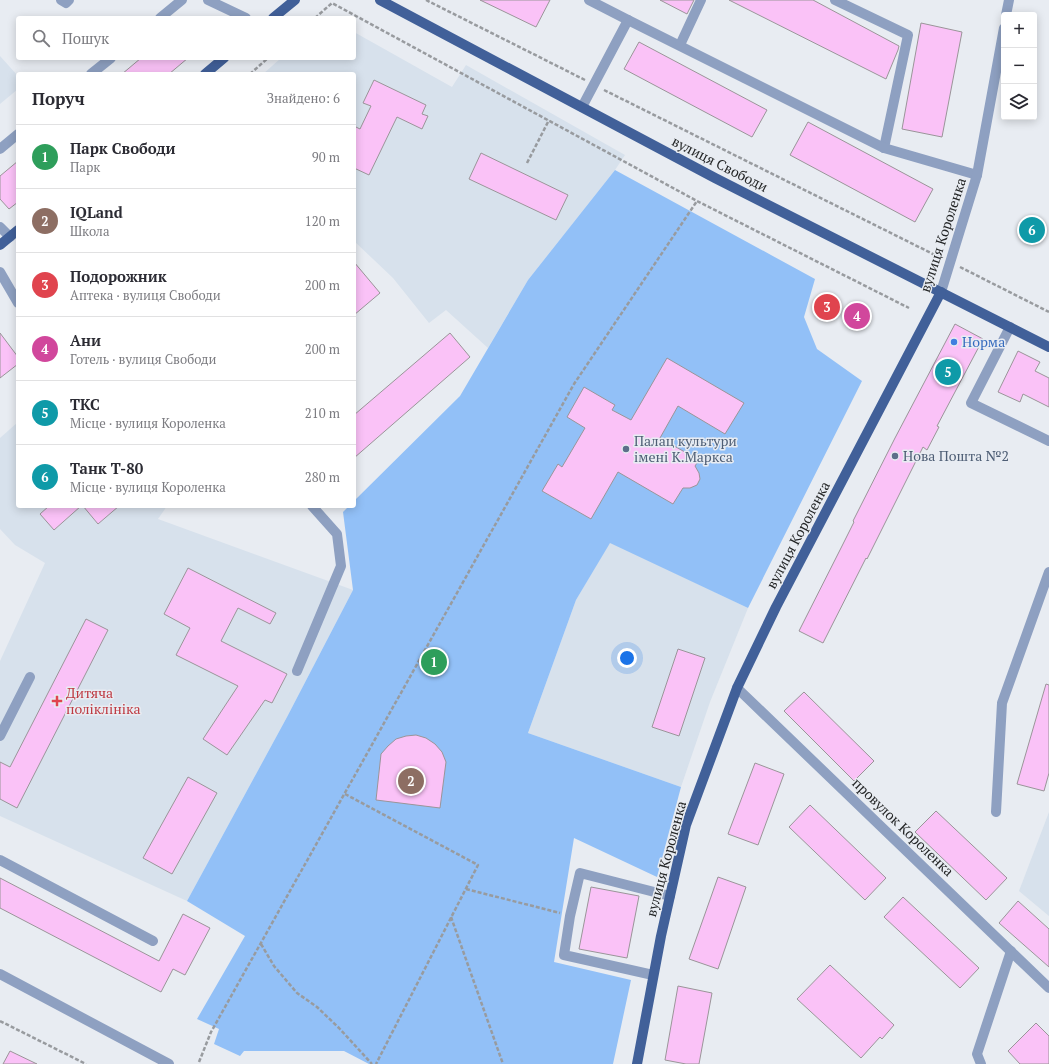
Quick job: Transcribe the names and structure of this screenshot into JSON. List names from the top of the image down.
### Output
{
  "streets": {
    "main road": ["вулиця Свободи", "вулиця Короленка"],
    "street": ["провулок Короленка"]
  },
  "crossings": [
    ["вулиця Свободи", "вулиця Короленка"],
    ["вулиця Короленка", "провулок Короленка"]
  ],
  "places": {
    "other": ["Норма", "Палац культури імені К.Маркса", "Нова Пошта №2"],
    "health": ["Дитяча поліклініка"]
  },
  "page": {
    "map_buttons": ["+", "−"],
    "search": "Пошук",
    "heading": ["Поруч", "Знайдено: 6"],
    "list": [
      {
        "mark": "1",
        "name": "Парк Свободи",
        "note": "Парк",
        "value": "90 m"
      },
      {
        "mark": "2",
        "name": "IQLand",
        "note": "Школа",
        "value": "120 m"
      },
      {
        "mark": "3",
        "name": "Подорожник",
        "note": "Аптека · вулиця Свободи",
        "value": "200 m"
      },
      {
        "mark": "4",
        "name": "Ани",
        "note": "Готель · вулиця Свободи",
        "value": "200 m"
      },
      {
        "mark": "5",
        "name": "ТКС",
        "note": "Місце · вулиця Короленка",
        "value": "210 m"
      },
      {
        "mark": "6",
        "name": "Танк Т-80",
        "note": "Місце · вулиця Короленка",
        "value": "280 m"
      }
    ],
    "pins": [
      "6",
      "3",
      "4",
      "5",
      "1",
      "2"
    ]
  }
}
